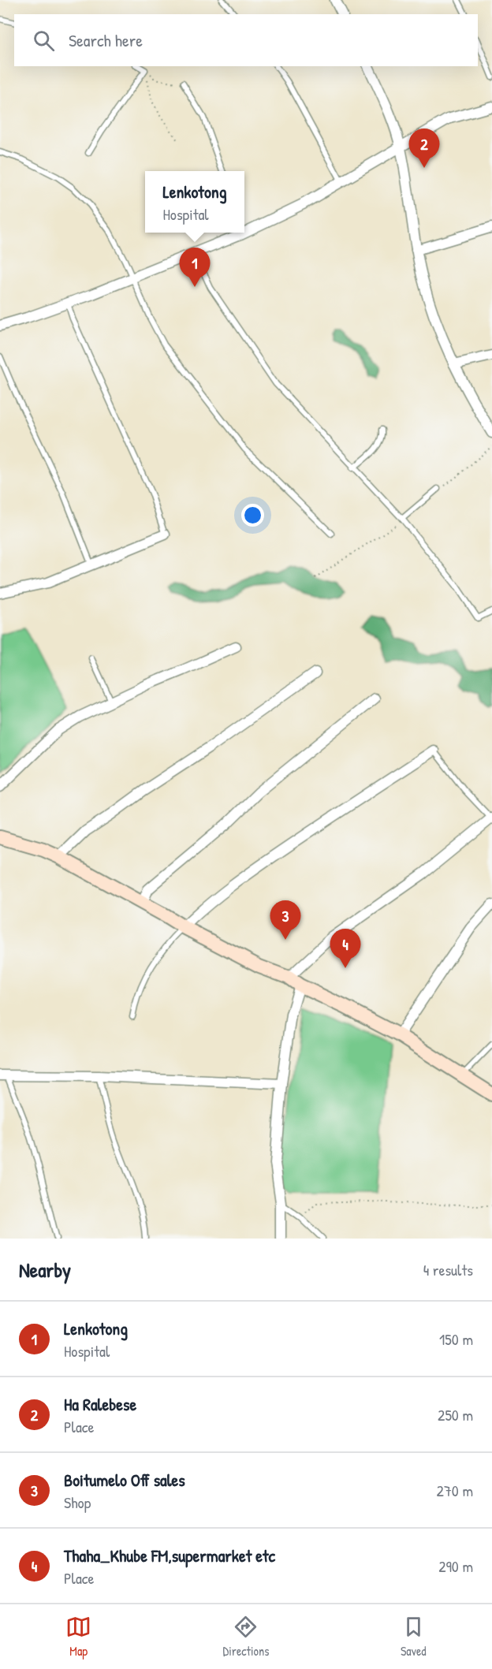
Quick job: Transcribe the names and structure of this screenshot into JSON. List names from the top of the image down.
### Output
{
  "page": {
    "search": "Search here",
    "pins": [
      "2",
      "1",
      "3",
      "4"
    ],
    "popup": ["Lenkotong", "Hospital"],
    "heading": ["Nearby", "4 results"],
    "list": [
      {
        "mark": "1",
        "name": "Lenkotong",
        "note": "Hospital",
        "value": "150 m"
      },
      {
        "mark": "2",
        "name": "Ha Ralebese",
        "note": "Place",
        "value": "250 m"
      },
      {
        "mark": "3",
        "name": "Boitumelo Off sales",
        "note": "Shop",
        "value": "270 m"
      },
      {
        "mark": "4",
        "name": "Thaha_Khube FM,supermarket etc",
        "note": "Place",
        "value": "290 m"
      }
    ],
    "nav": ["Map", "Directions", "Saved"]
  }
}
